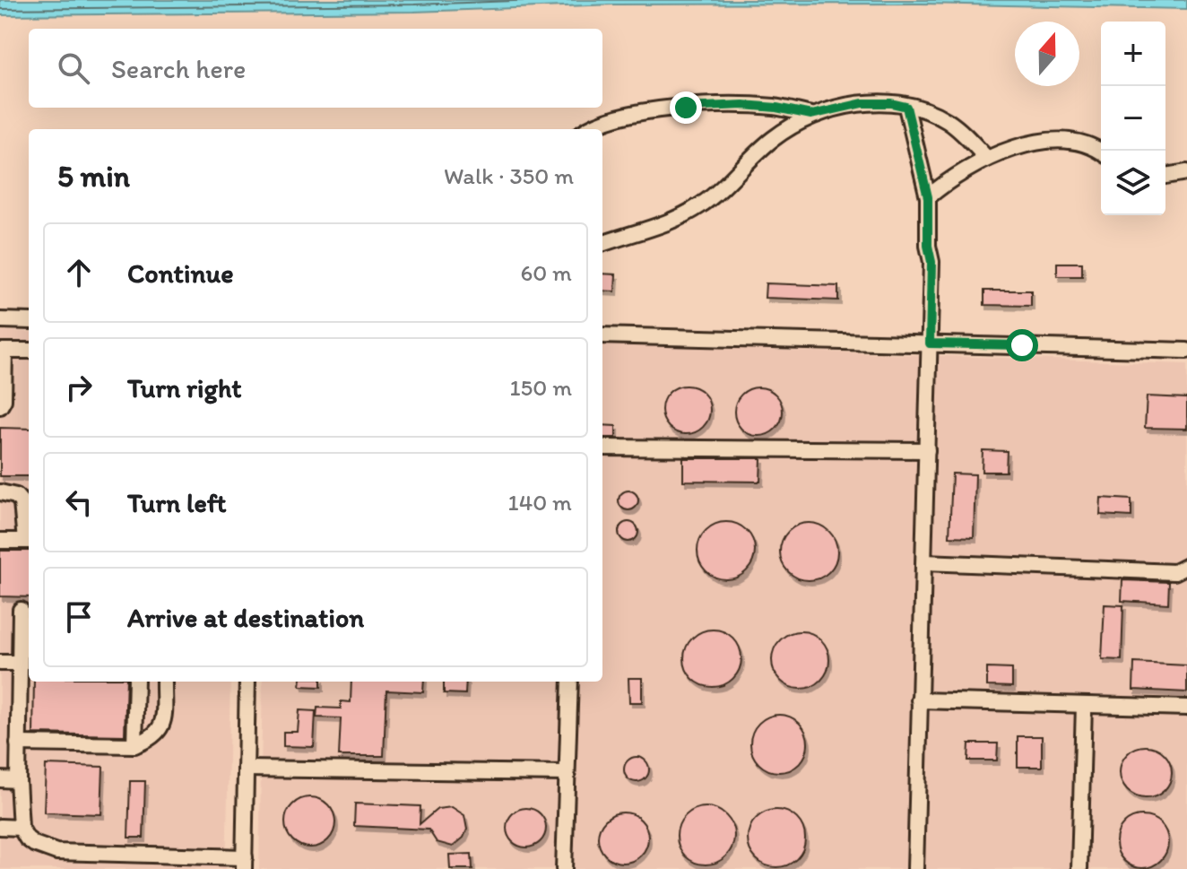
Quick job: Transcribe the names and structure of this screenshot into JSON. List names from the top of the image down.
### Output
{
  "north": "top",
  "page": {
    "map_buttons": ["+", "−"],
    "search": "Search here",
    "heading": ["5 min", "Walk · 350 m"],
    "list": [
      ["Continue", "60 m"],
      ["Turn right", "150 m"],
      ["Turn left", "140 m"],
      "Arrive at destination"
    ]
  }
}
